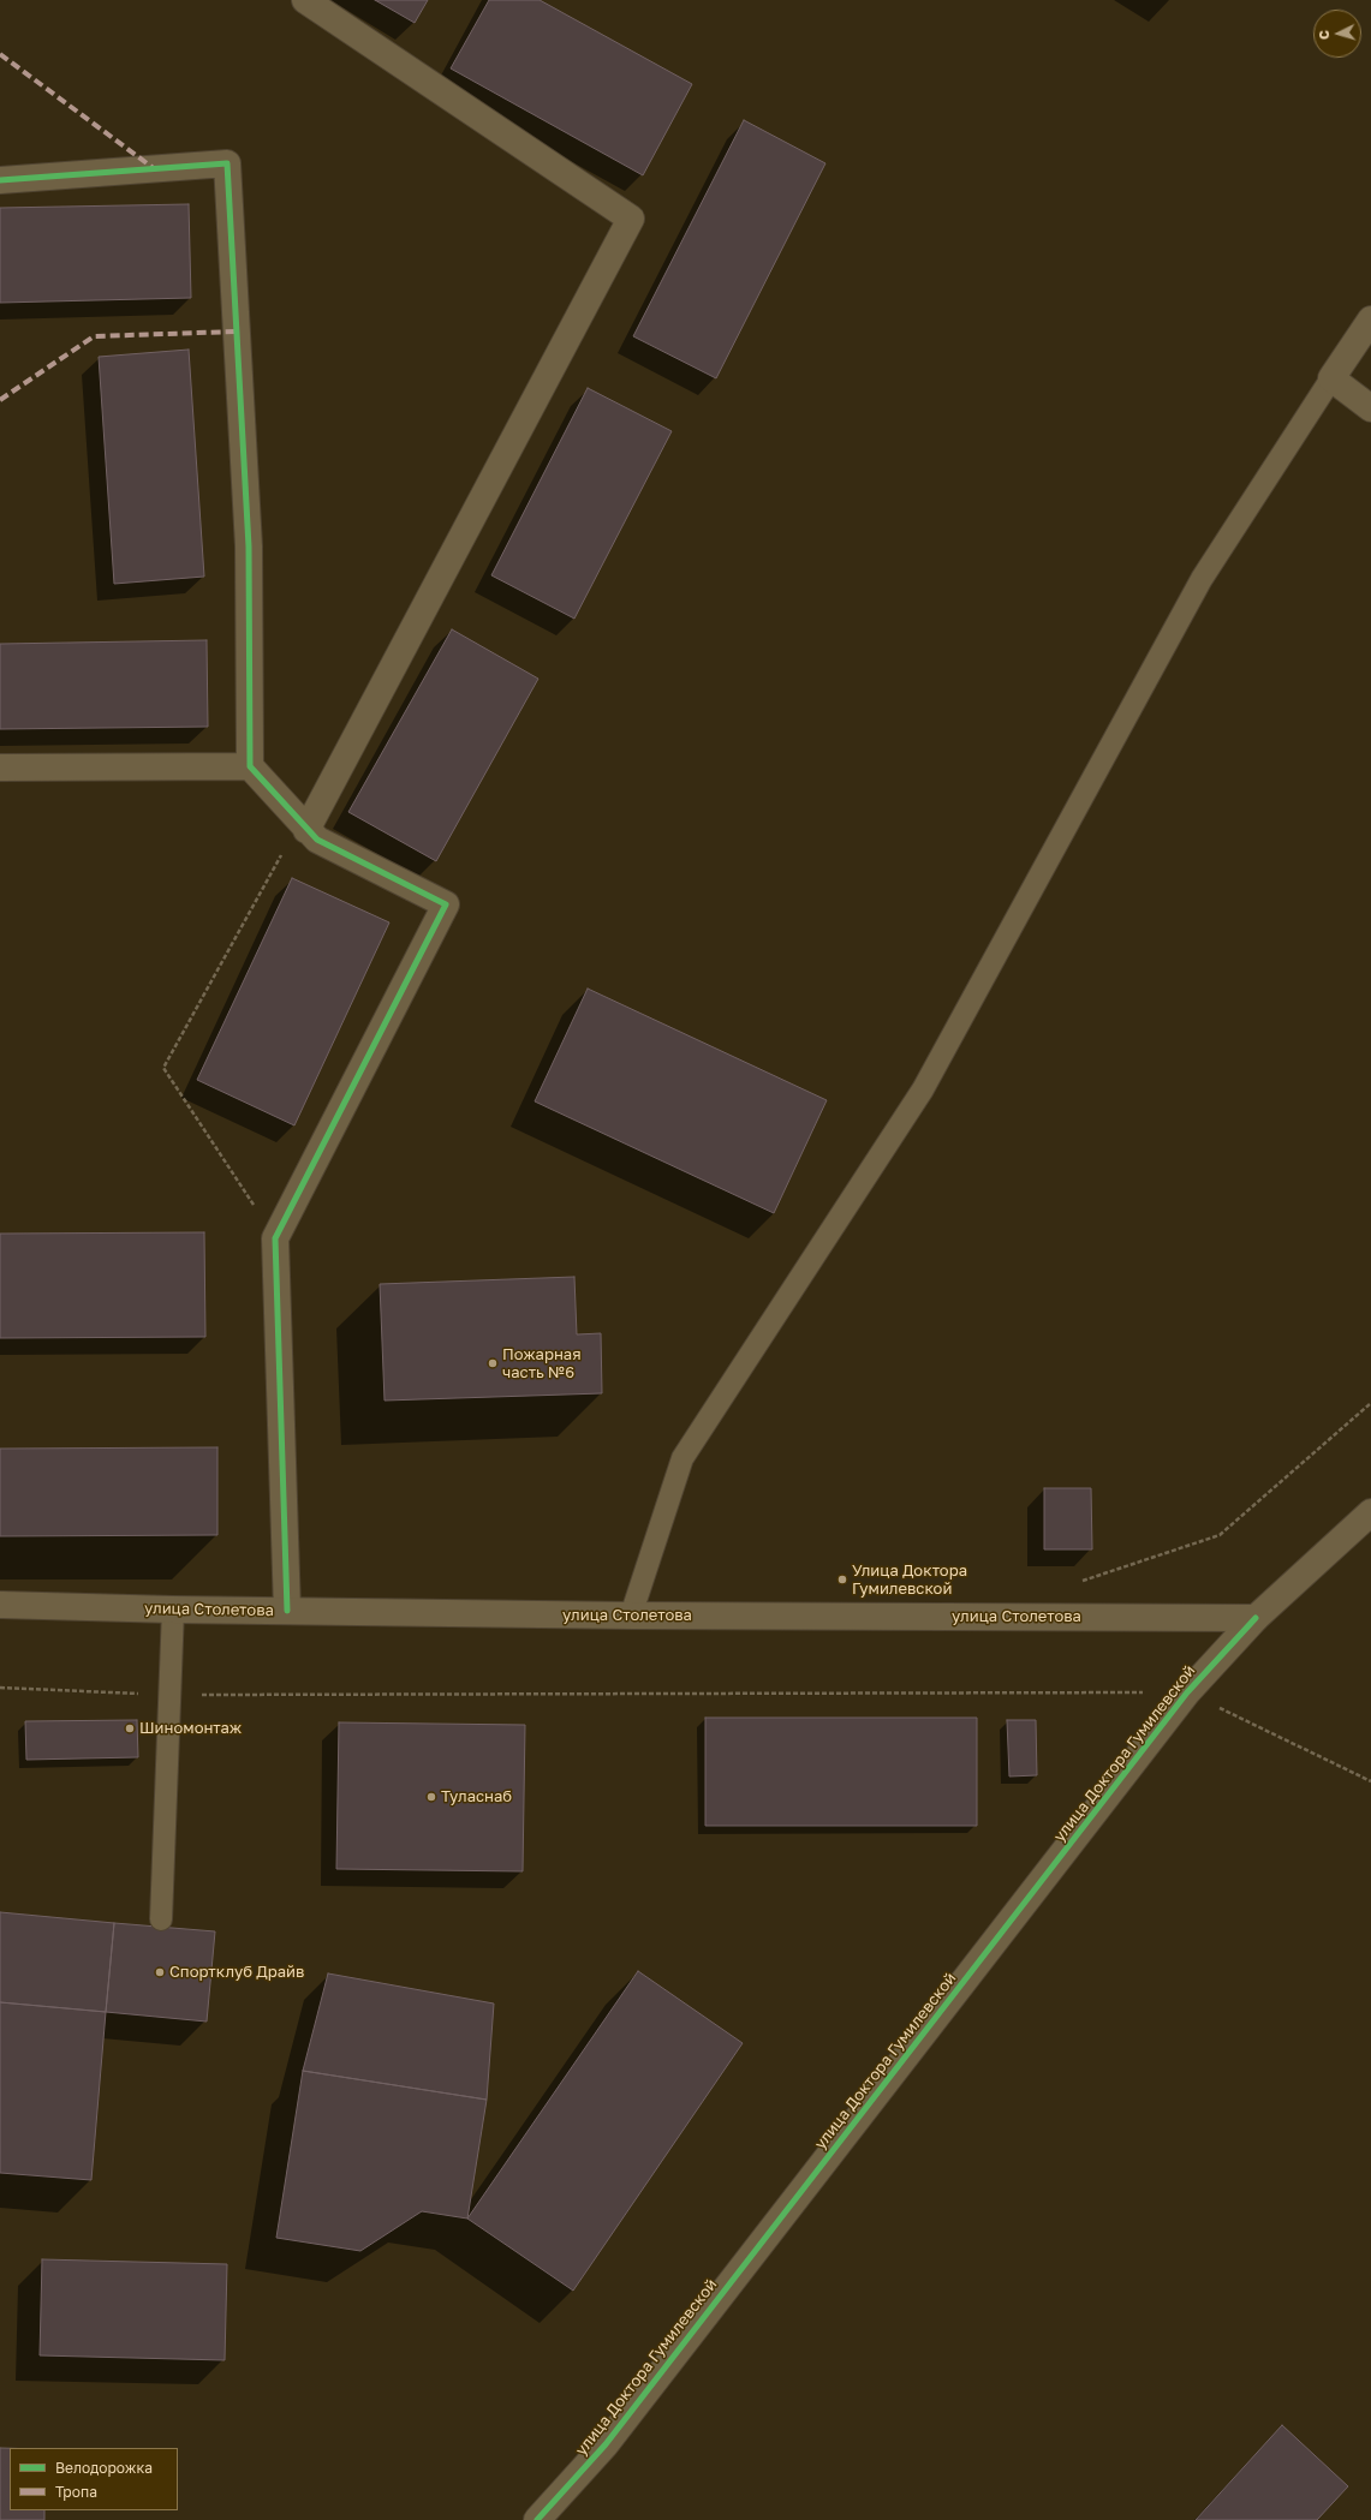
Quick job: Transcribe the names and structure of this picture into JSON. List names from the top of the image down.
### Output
{
  "streets": {
    "street": ["улица Столетова", "улица Доктора Гумилевской"]
  },
  "crossings": [
    ["улица Столетова", "улица Доктора Гумилевской"]
  ],
  "places": [
    "Пожарная часть №6",
    "Улица Доктора Гумилевской",
    "Шиномонтаж",
    "Туласнаб",
    "Спортклуб Драйв"
  ],
  "legend": ["Велодорожка", "Тропа"],
  "north": "left"
}
